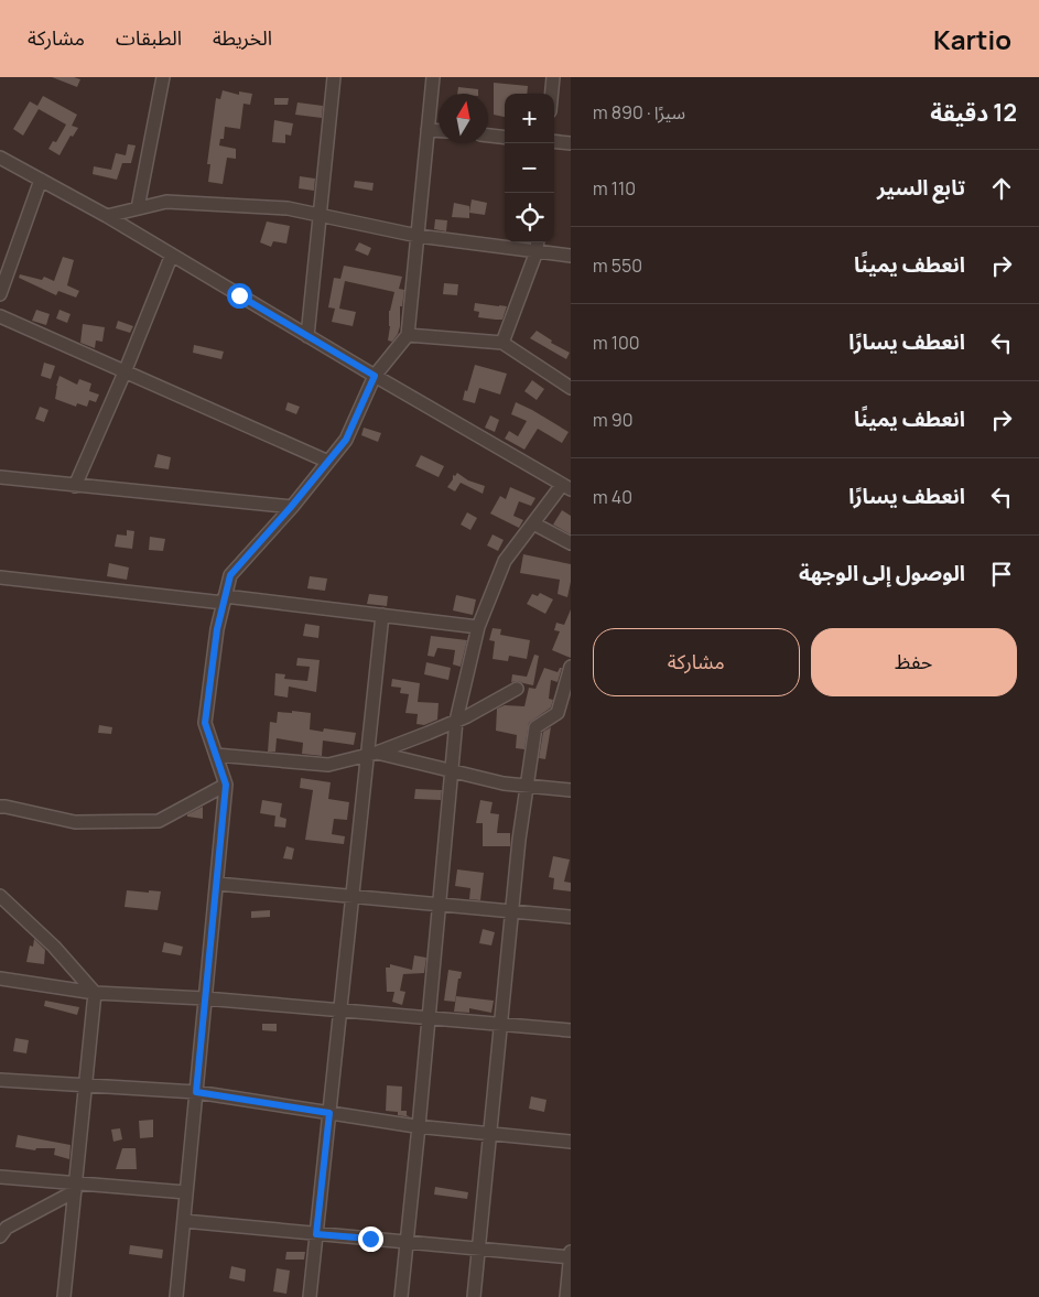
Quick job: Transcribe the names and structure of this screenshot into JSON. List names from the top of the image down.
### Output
{
  "north": "top",
  "page": {
    "header": "Kartio",
    "nav": ["الخريطة", "الطبقات", "مشاركة"],
    "heading": ["12 دقيقة", "سيرًا · 890 m"],
    "map_buttons": ["+", "−"],
    "list": [
      ["تابع السير", "110 m"],
      ["انعطف يمينًا", "550 m"],
      ["انعطف يسارًا", "100 m"],
      ["انعطف يمينًا", "90 m"],
      ["انعطف يسارًا", "40 m"],
      "الوصول إلى الوجهة"
    ],
    "buttons": ["حفظ", "مشاركة"]
  }
}
